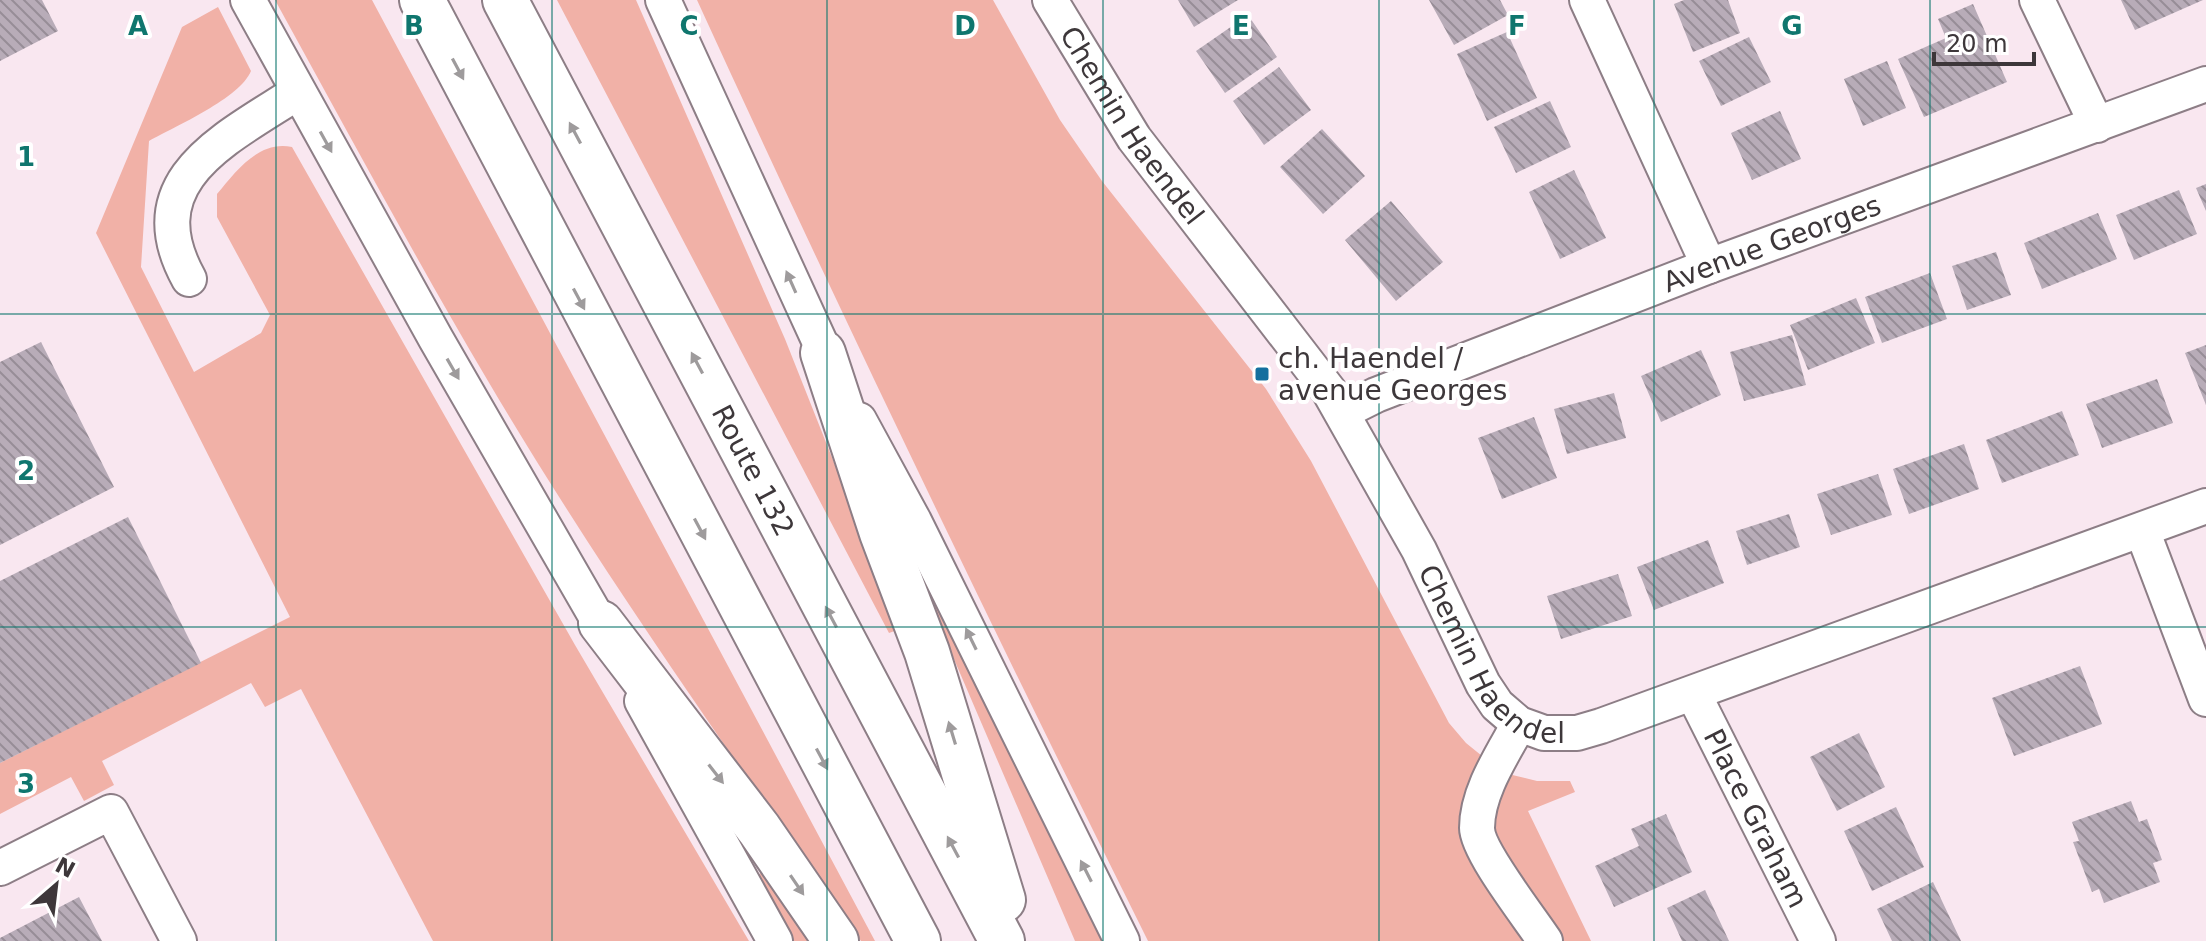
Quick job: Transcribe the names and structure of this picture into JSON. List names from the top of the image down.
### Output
{
  "streets": {
    "highway": ["Route 132"],
    "street": ["Chemin Haendel", "Avenue Georges", "Place Graham"]
  },
  "crossings": [
    ["Chemin Haendel", "Avenue Georges"],
    ["Chemin Haendel", "Place Graham"]
  ],
  "places": {
    "transit": ["ch. Haendel / avenue Georges"]
  },
  "scale_bar": "20 m",
  "north": "top right",
  "grid": {
    "columns": [
      "A",
      "B",
      "C",
      "D",
      "E",
      "F",
      "G"
    ],
    "rows": ["1", "2", "3"]
  }
}
